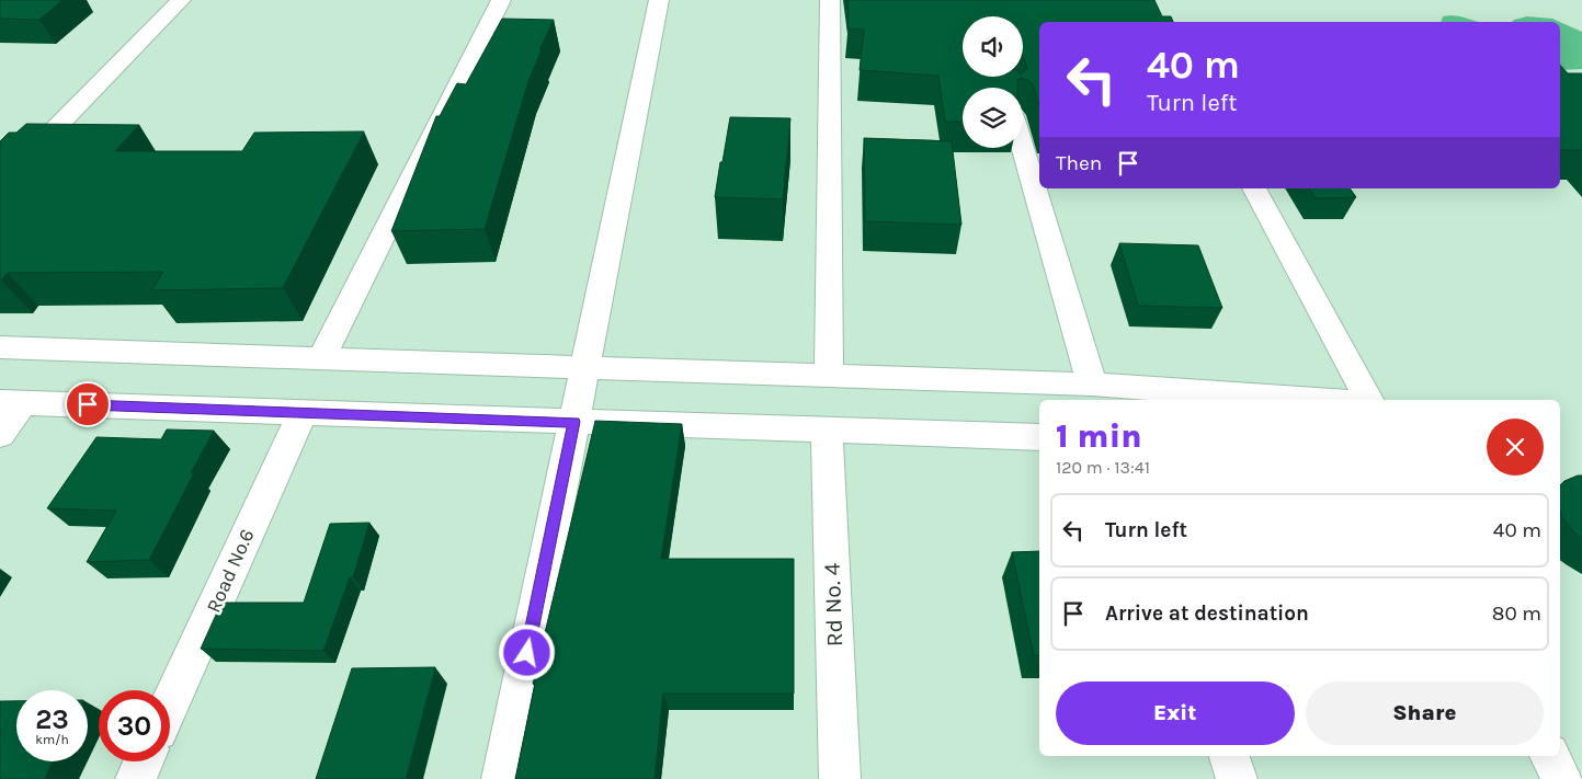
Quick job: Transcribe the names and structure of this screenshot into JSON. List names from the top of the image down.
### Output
{
  "streets": {
    "street": ["Road No.6", "Rd No. 4"]
  },
  "page": {
    "turn": ["40 m", "Turn left"],
    "then": "Then",
    "heading": ["1 min", "120 m · 13:41"],
    "list": [
      {
        "name": "Turn left",
        "value": "40 m"
      },
      {
        "name": "Arrive at destination",
        "value": "80 m"
      }
    ],
    "buttons": ["Exit", "Share"],
    "speed": "23 km/h",
    "limit": "30"
  }
}
